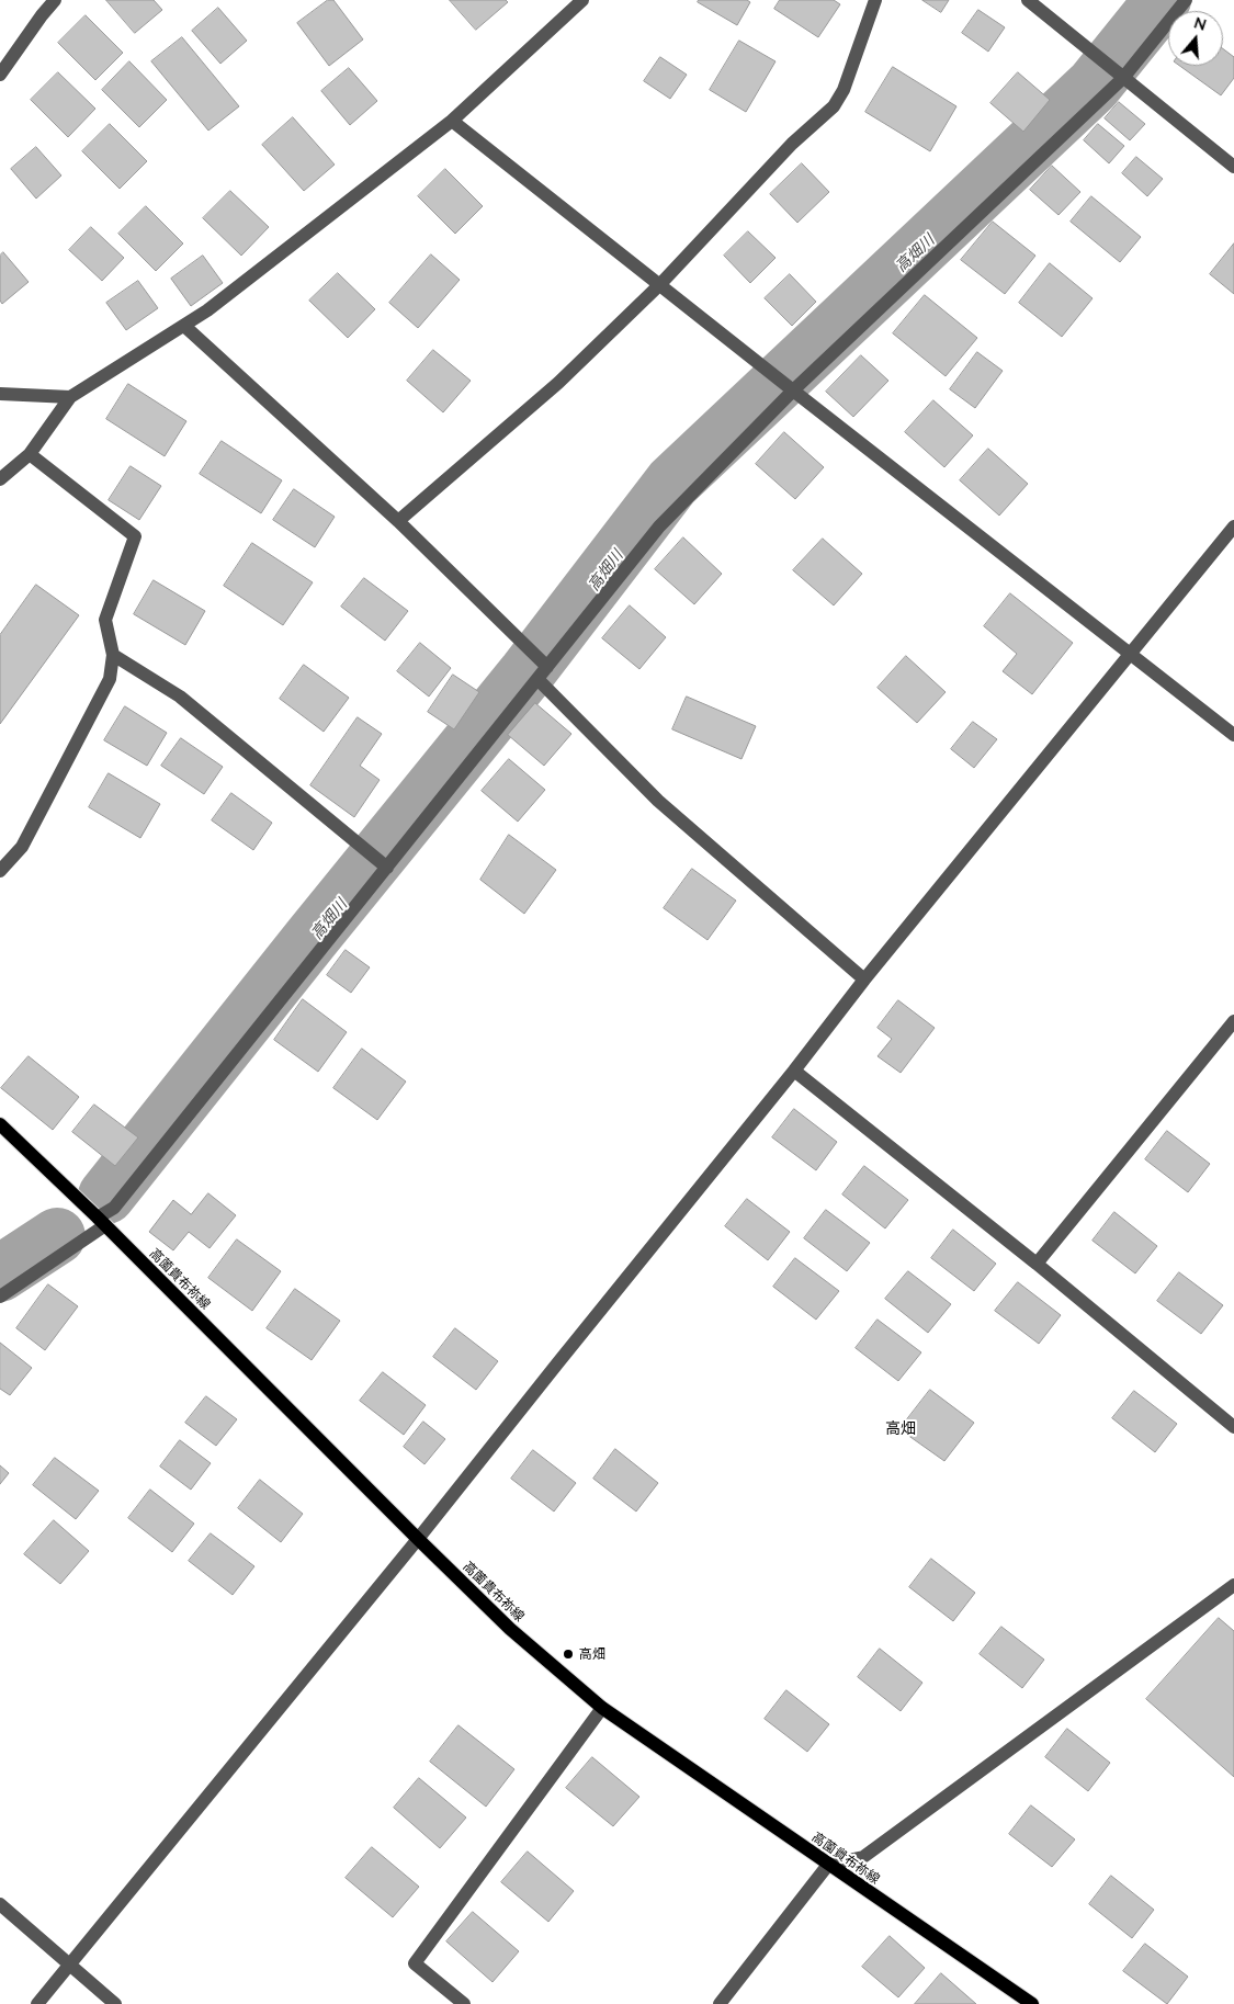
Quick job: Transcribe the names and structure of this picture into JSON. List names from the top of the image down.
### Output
{
  "streets": {
    "main road": ["高薗貴布祢線"]
  },
  "districts": ["高畑"],
  "water": ["高畑川"],
  "places": ["高畑"],
  "north": "top"
}
